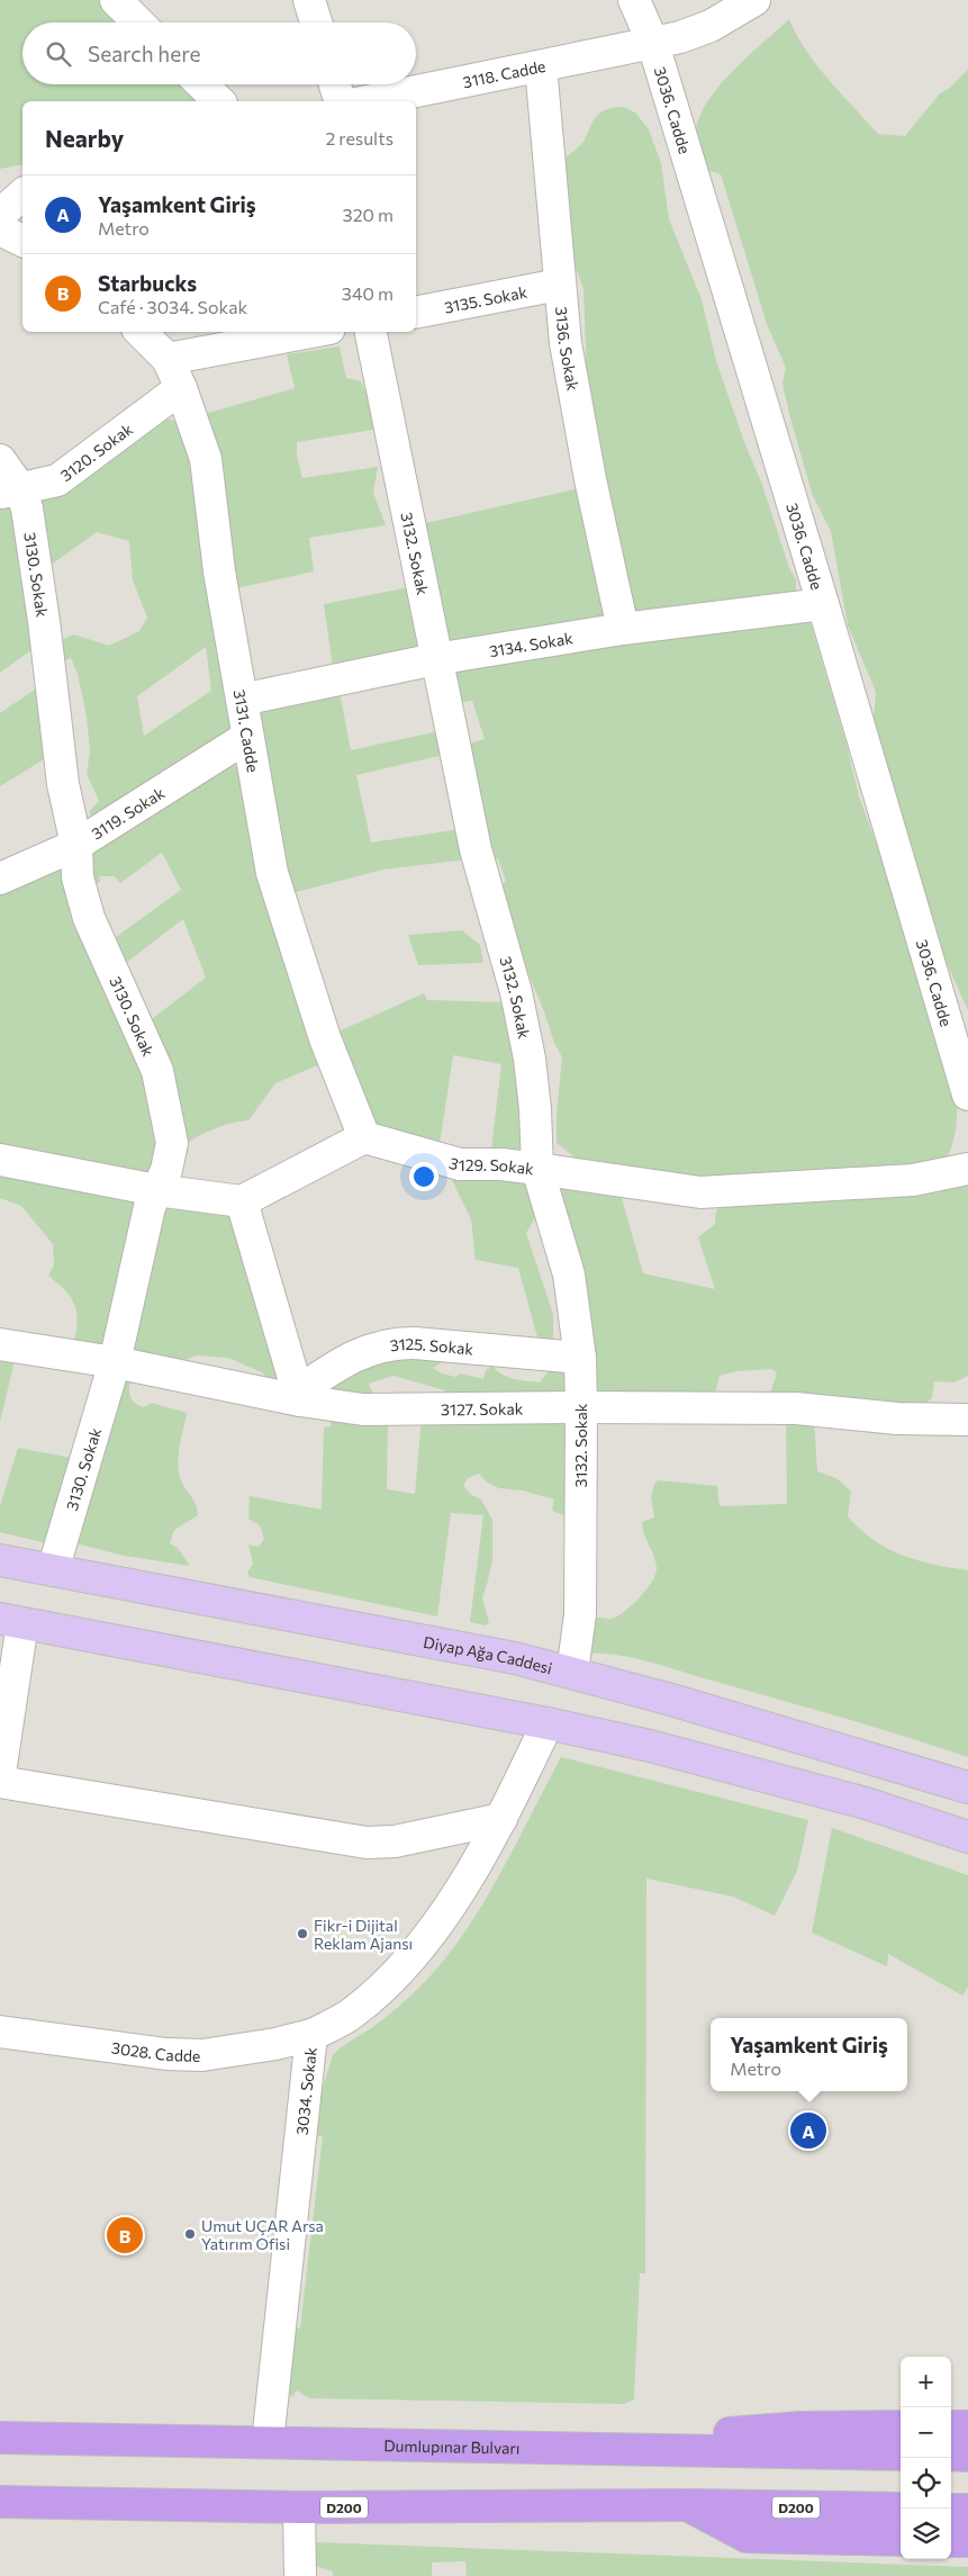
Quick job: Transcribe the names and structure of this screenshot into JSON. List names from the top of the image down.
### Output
{
  "streets": {
    "highway": ["Dumlupınar Bulvarı", "D200"],
    "main road": ["Diyap Ağa Caddesi"],
    "street": [
      "3118. Cadde",
      "3036. Cadde",
      "3135. Sokak",
      "3136. Sokak",
      "3120. Sokak",
      "3132. Sokak",
      "3130. Sokak",
      "3134. Sokak",
      "3131. Cadde",
      "3119. Sokak",
      "3129. Sokak",
      "3125. Sokak",
      "3127. Sokak",
      "3028. Cadde",
      "3034. Sokak"
    ]
  },
  "crossings": [
    ["3118. Cadde", "3036. Cadde"],
    ["3118. Cadde", "3136. Sokak"],
    ["3036. Cadde", "3134. Sokak"],
    ["3135. Sokak", "3136. Sokak"],
    ["3136. Sokak", "3134. Sokak"],
    ["3120. Sokak", "3130. Sokak"],
    ["3120. Sokak", "3131. Cadde"],
    ["3132. Sokak", "3134. Sokak"],
    ["3132. Sokak", "3129. Sokak"],
    ["3132. Sokak", "3125. Sokak"],
    ["3132. Sokak", "3127. Sokak"],
    ["3132. Sokak", "Diyap Ağa Caddesi"],
    ["3130. Sokak", "3119. Sokak"],
    ["3130. Sokak", "3127. Sokak"],
    ["3130. Sokak", "Diyap Ağa Caddesi"],
    ["3134. Sokak", "3131. Cadde"],
    ["3131. Cadde", "3119. Sokak"],
    ["3131. Cadde", "3129. Sokak"],
    ["3125. Sokak", "3127. Sokak"],
    ["3028. Cadde", "3034. Sokak"],
    ["3034. Sokak", "Dumlupınar Bulvarı"]
  ],
  "places": ["Fikr-i Dijital Reklam Ajansı", "Umut UÇAR Arsa Yatırım Ofisi"],
  "page": {
    "search": "Search here",
    "heading": ["Nearby", "2 results"],
    "list": [
      {
        "mark": "A",
        "name": "Yaşamkent Giriş",
        "note": "Metro",
        "value": "320 m"
      },
      {
        "mark": "B",
        "name": "Starbucks",
        "note": "Café · 3034. Sokak",
        "value": "340 m"
      }
    ],
    "popup": ["Yaşamkent Giriş", "Metro"],
    "pins": ["A", "B"],
    "map_buttons": ["+", "−"]
  }
}
